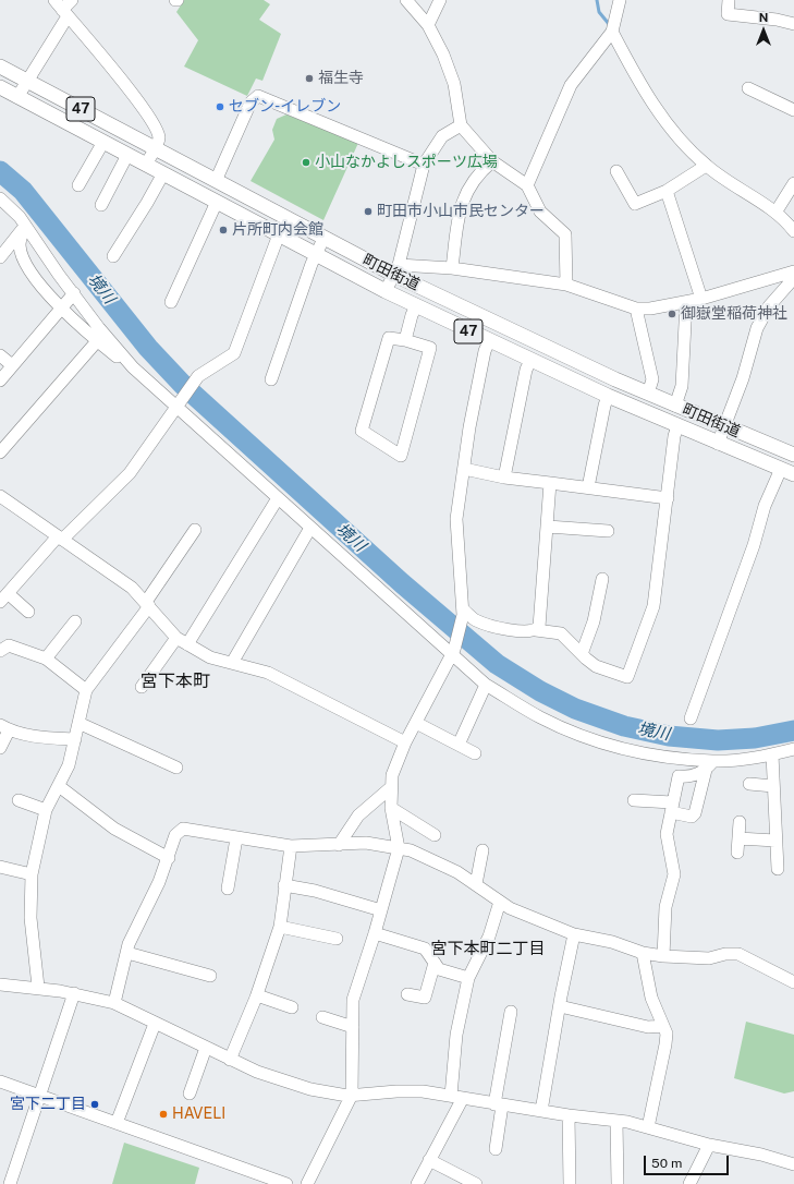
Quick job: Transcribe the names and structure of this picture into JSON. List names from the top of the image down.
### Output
{
  "streets": {
    "main road": ["47", "町田街道"]
  },
  "districts": ["宮下本町", "宮下本町二丁目"],
  "water": ["境川"],
  "places": [
    "福生寺",
    "セブン-イレブン",
    "小山なかよしスポーツ広場",
    "町田市小山市民センター",
    "片所町内会館",
    "御嶽堂稲荷神社",
    "宮下二丁目",
    "HAVELI"
  ],
  "scale_bar": "50 m",
  "north": "top"
}
